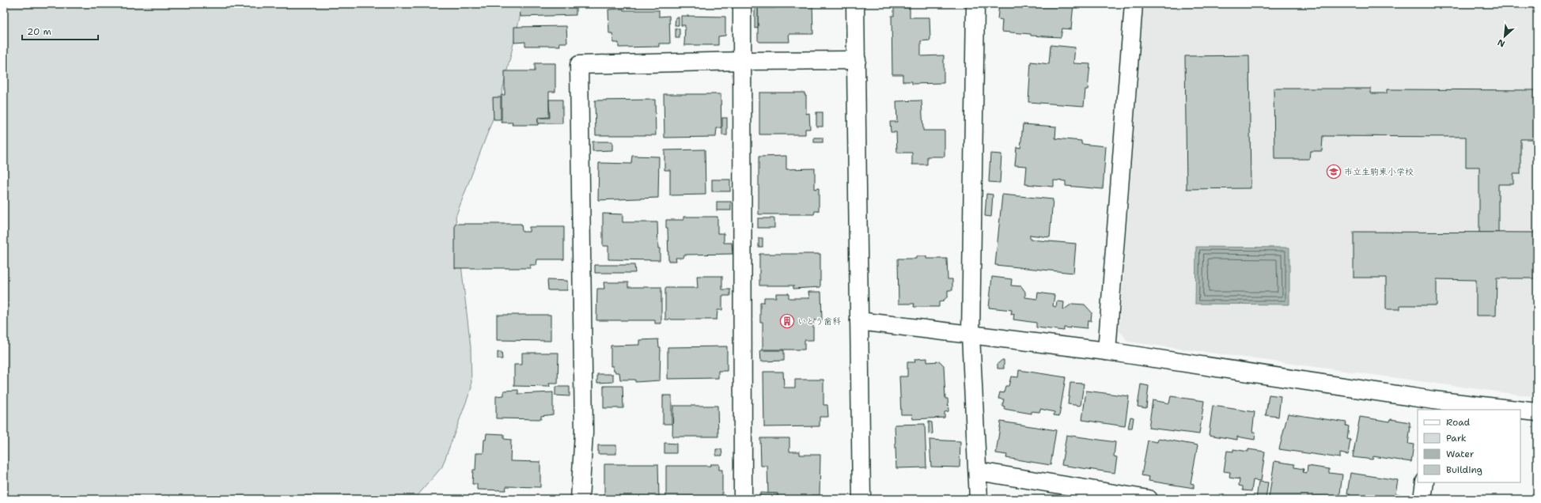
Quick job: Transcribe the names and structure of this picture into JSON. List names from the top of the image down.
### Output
{
  "places": {
    "school or university": ["市立生駒東小学校"],
    "building": ["いとう歯科"]
  },
  "legend": [
    "Road",
    "Park",
    "Water",
    "Building"
  ],
  "scale_bar": "20 m",
  "north": "bottom left"
}
